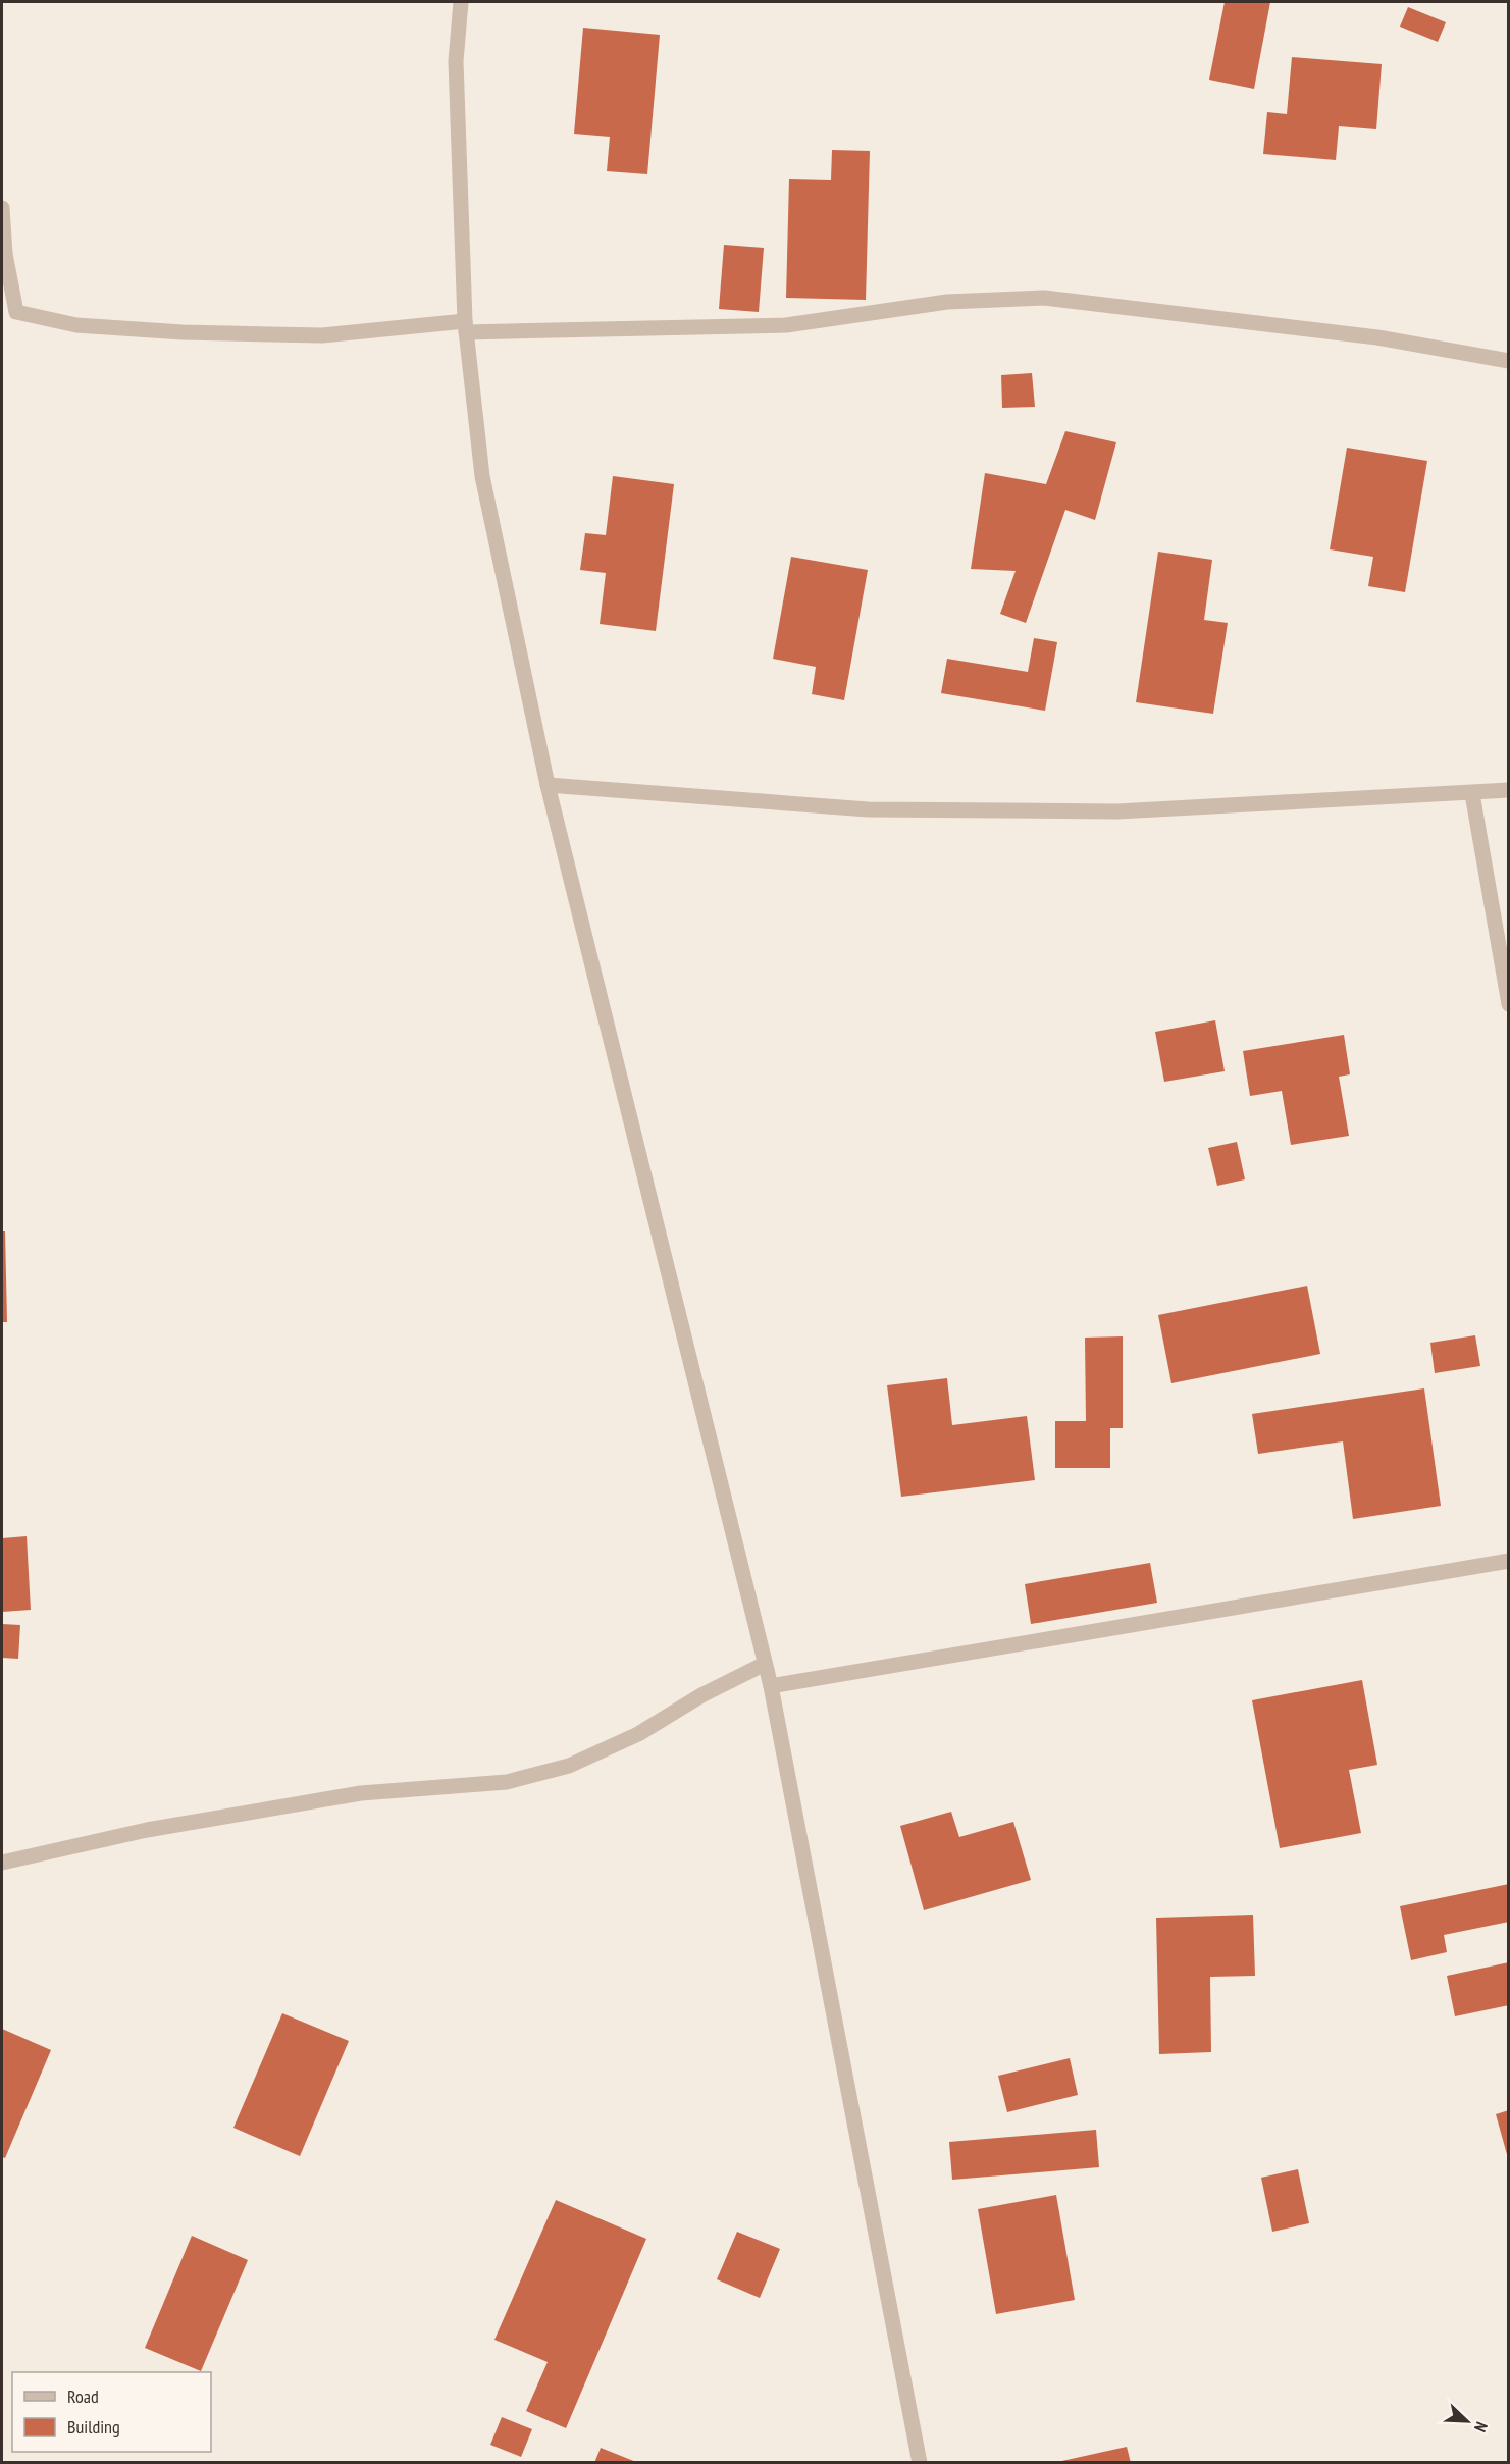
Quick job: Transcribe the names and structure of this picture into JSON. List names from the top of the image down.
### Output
{
  "legend": ["Road", "Building"],
  "north": "bottom right"
}
